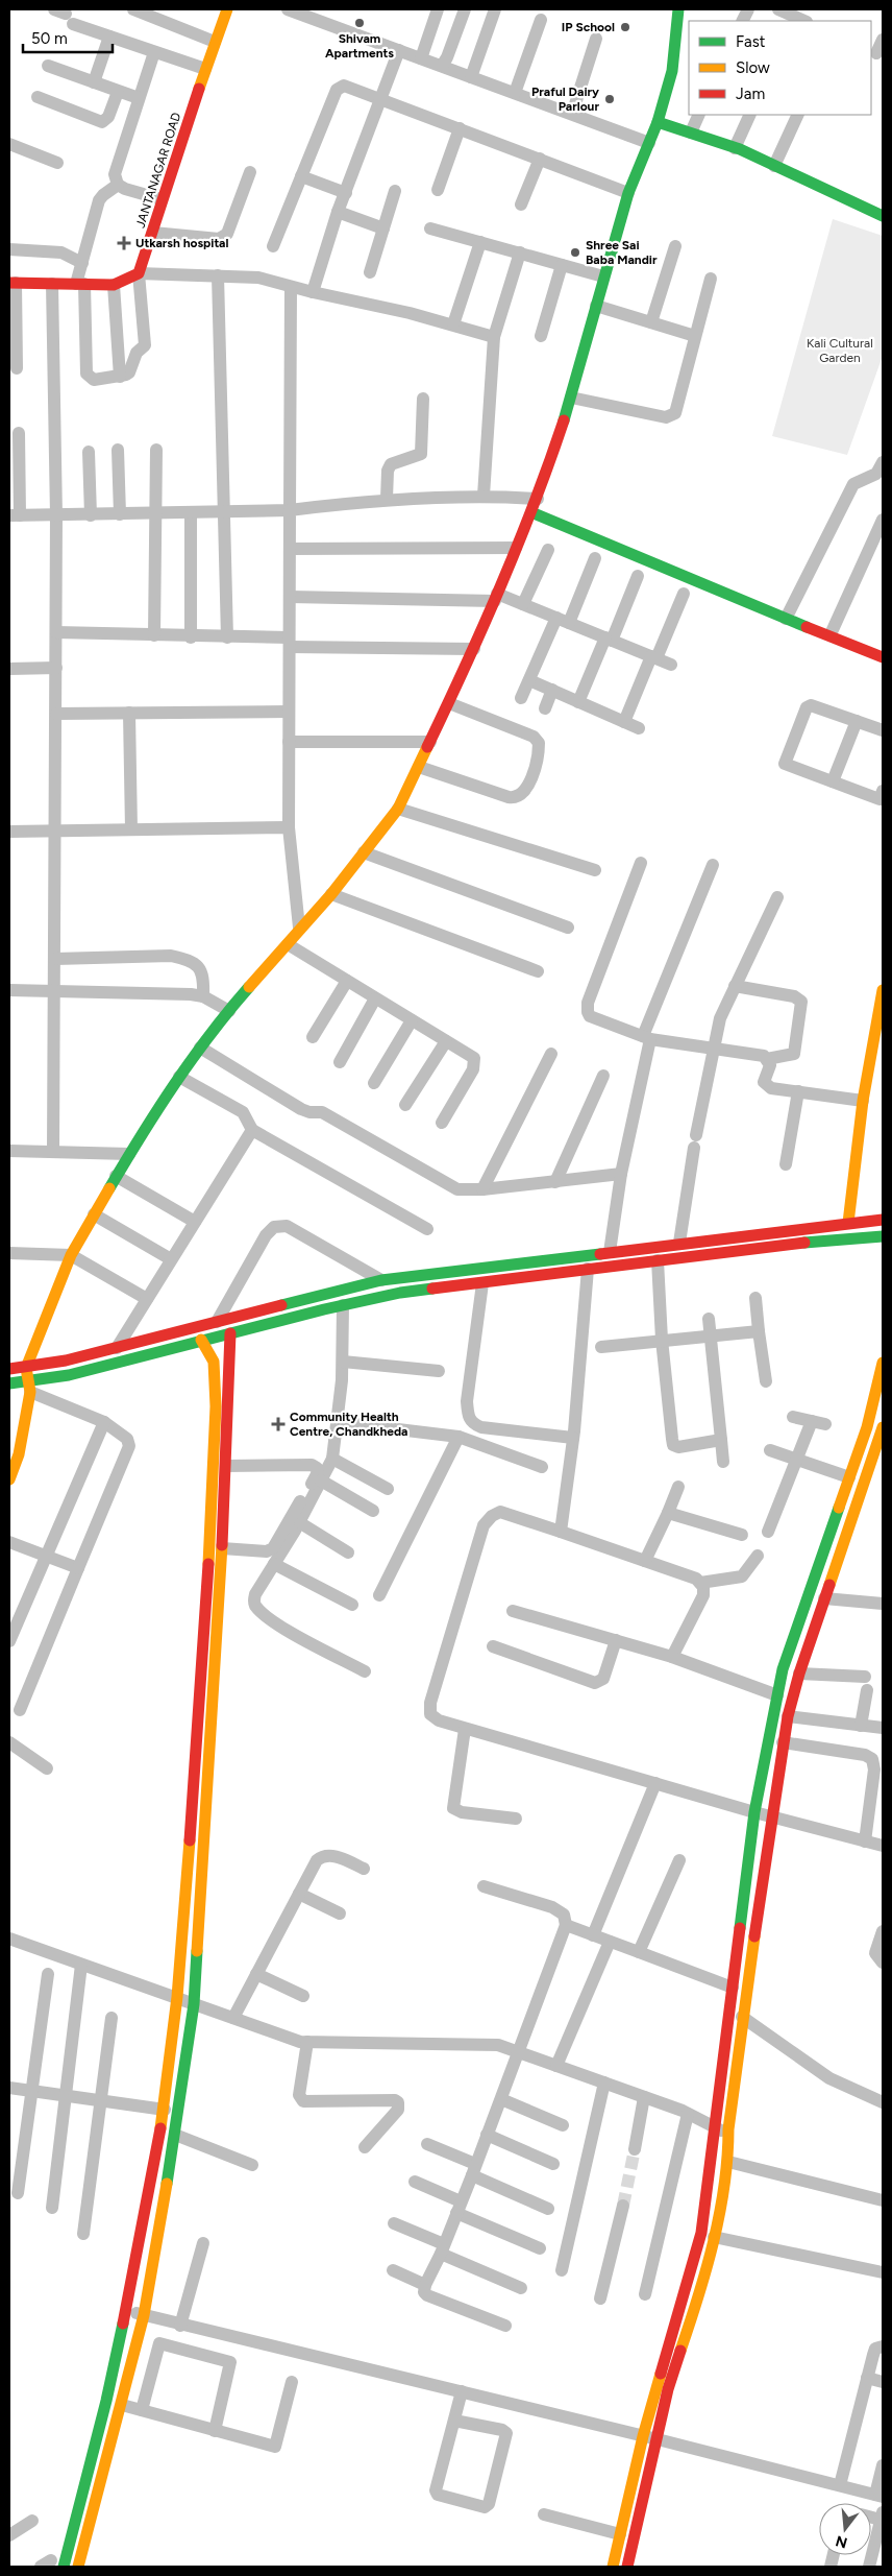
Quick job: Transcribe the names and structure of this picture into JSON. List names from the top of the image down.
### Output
{
  "streets": {
    "street": ["JANTANAGAR ROAD"]
  },
  "parks": ["Kali Cultural Garden"],
  "places": {
    "other": [
      "Shivam Apartments",
      "IP School",
      "Praful Dairy Parlour",
      "Shree Sai Baba Mandir"
    ],
    "health": ["Utkarsh hospital", "Community Health Centre, Chandkheda"]
  },
  "legend": ["Fast", "Slow", "Jam"],
  "scale_bar": "50 m",
  "north": "bottom"
}
